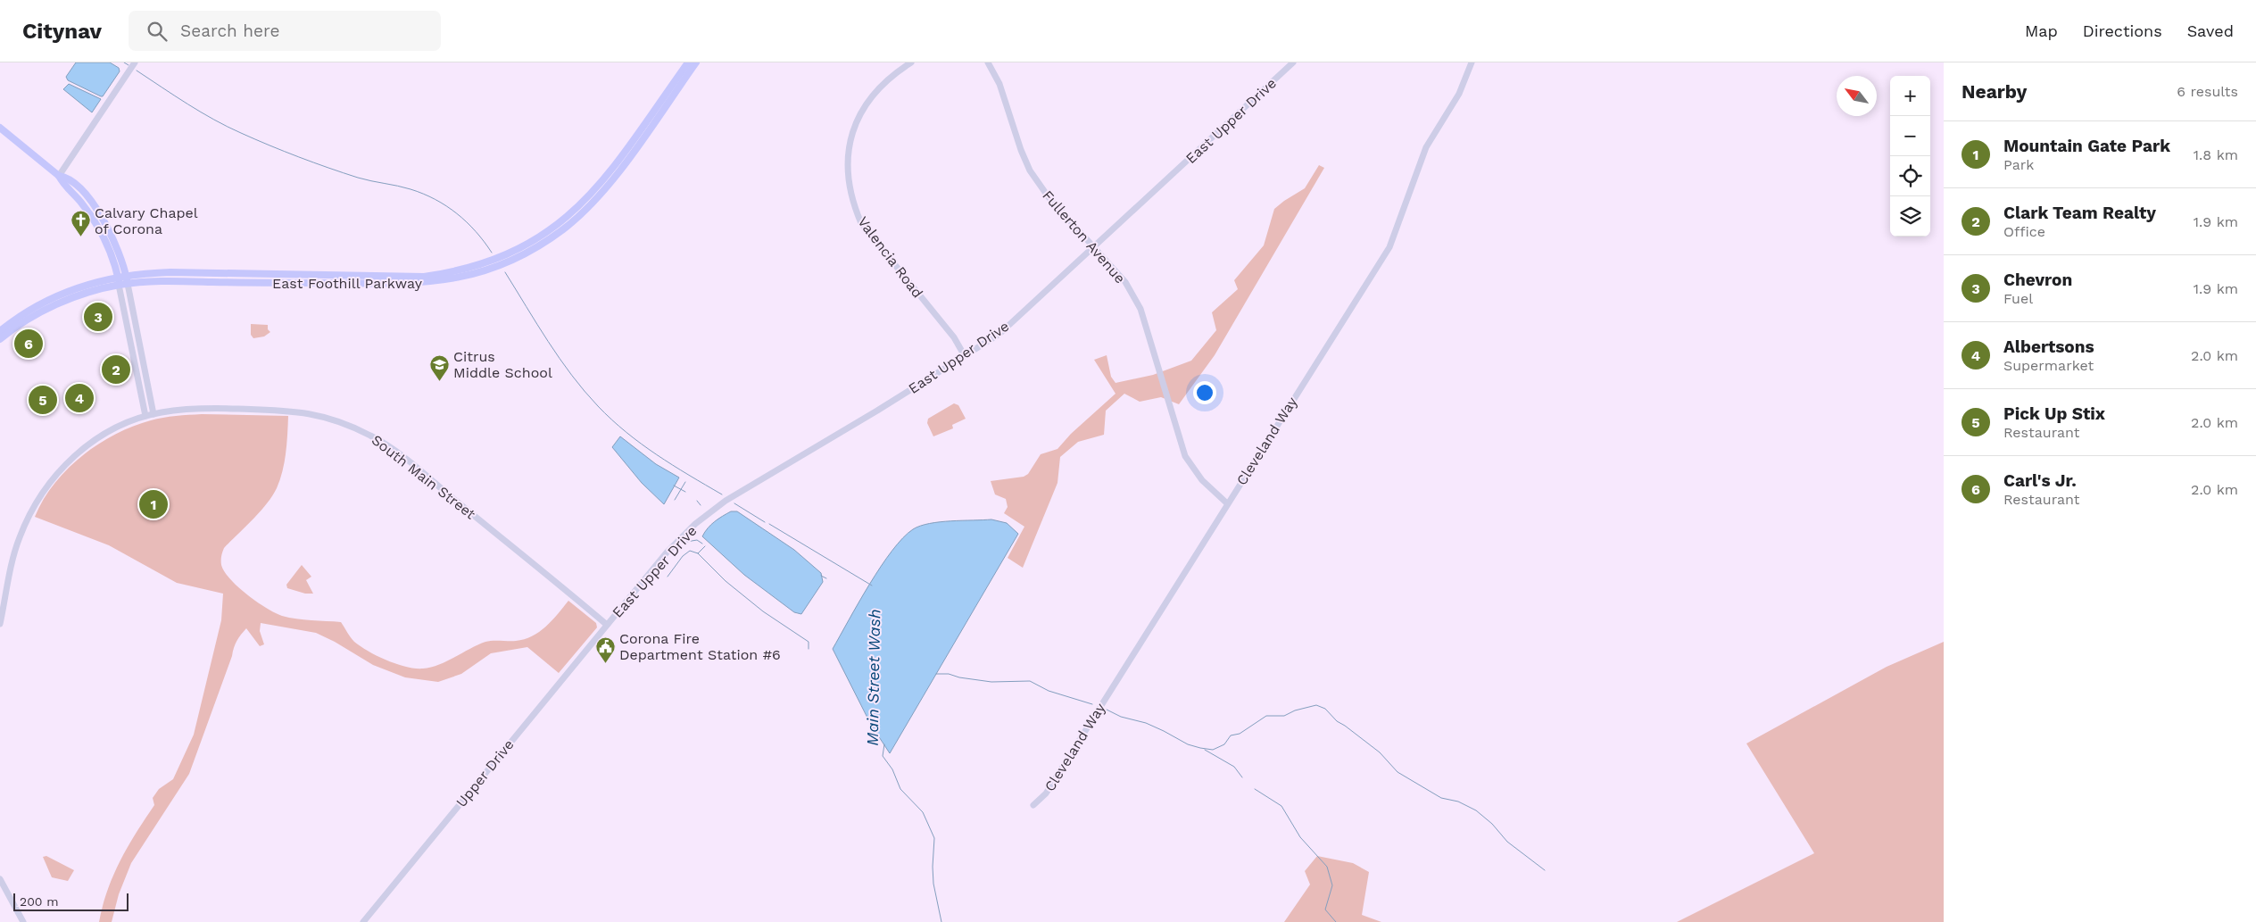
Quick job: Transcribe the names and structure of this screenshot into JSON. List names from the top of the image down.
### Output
{
  "streets": {
    "main road": [
      "East Upper Drive",
      "Fullerton Avenue",
      "Valencia Road",
      "East Foothill Parkway",
      "Cleveland Way",
      "South Main Street",
      "Upper Drive"
    ]
  },
  "crossings": [
    ["East Upper Drive", "Fullerton Avenue"],
    ["East Upper Drive", "Valencia Road"],
    ["East Upper Drive", "South Main Street"],
    ["East Upper Drive", "Upper Drive"],
    ["Fullerton Avenue", "Cleveland Way"],
    ["South Main Street", "Upper Drive"]
  ],
  "water": ["Main Street Wash"],
  "places": {
    "church": ["Calvary Chapel of Corona"],
    "school or university": ["Citrus Middle School"],
    "public building": ["Corona Fire Department Station #6"]
  },
  "scale_bar": "200 m",
  "north": "top left",
  "page": {
    "header": "Citynav",
    "search": "Search here",
    "nav": ["Map", "Directions", "Saved"],
    "heading": ["Nearby", "6 results"],
    "map_buttons": ["+", "−"],
    "list": [
      {
        "mark": "1",
        "name": "Mountain Gate Park",
        "note": "Park",
        "value": "1.8 km"
      },
      {
        "mark": "2",
        "name": "Clark Team Realty",
        "note": "Office",
        "value": "1.9 km"
      },
      {
        "mark": "3",
        "name": "Chevron",
        "note": "Fuel",
        "value": "1.9 km"
      },
      {
        "mark": "4",
        "name": "Albertsons",
        "note": "Supermarket",
        "value": "2.0 km"
      },
      {
        "mark": "5",
        "name": "Pick Up Stix",
        "note": "Restaurant",
        "value": "2.0 km"
      },
      {
        "mark": "6",
        "name": "Carl's Jr.",
        "note": "Restaurant",
        "value": "2.0 km"
      }
    ],
    "pins": [
      "3",
      "6",
      "2",
      "4",
      "5",
      "1"
    ],
    "scale": "200 m"
  }
}
